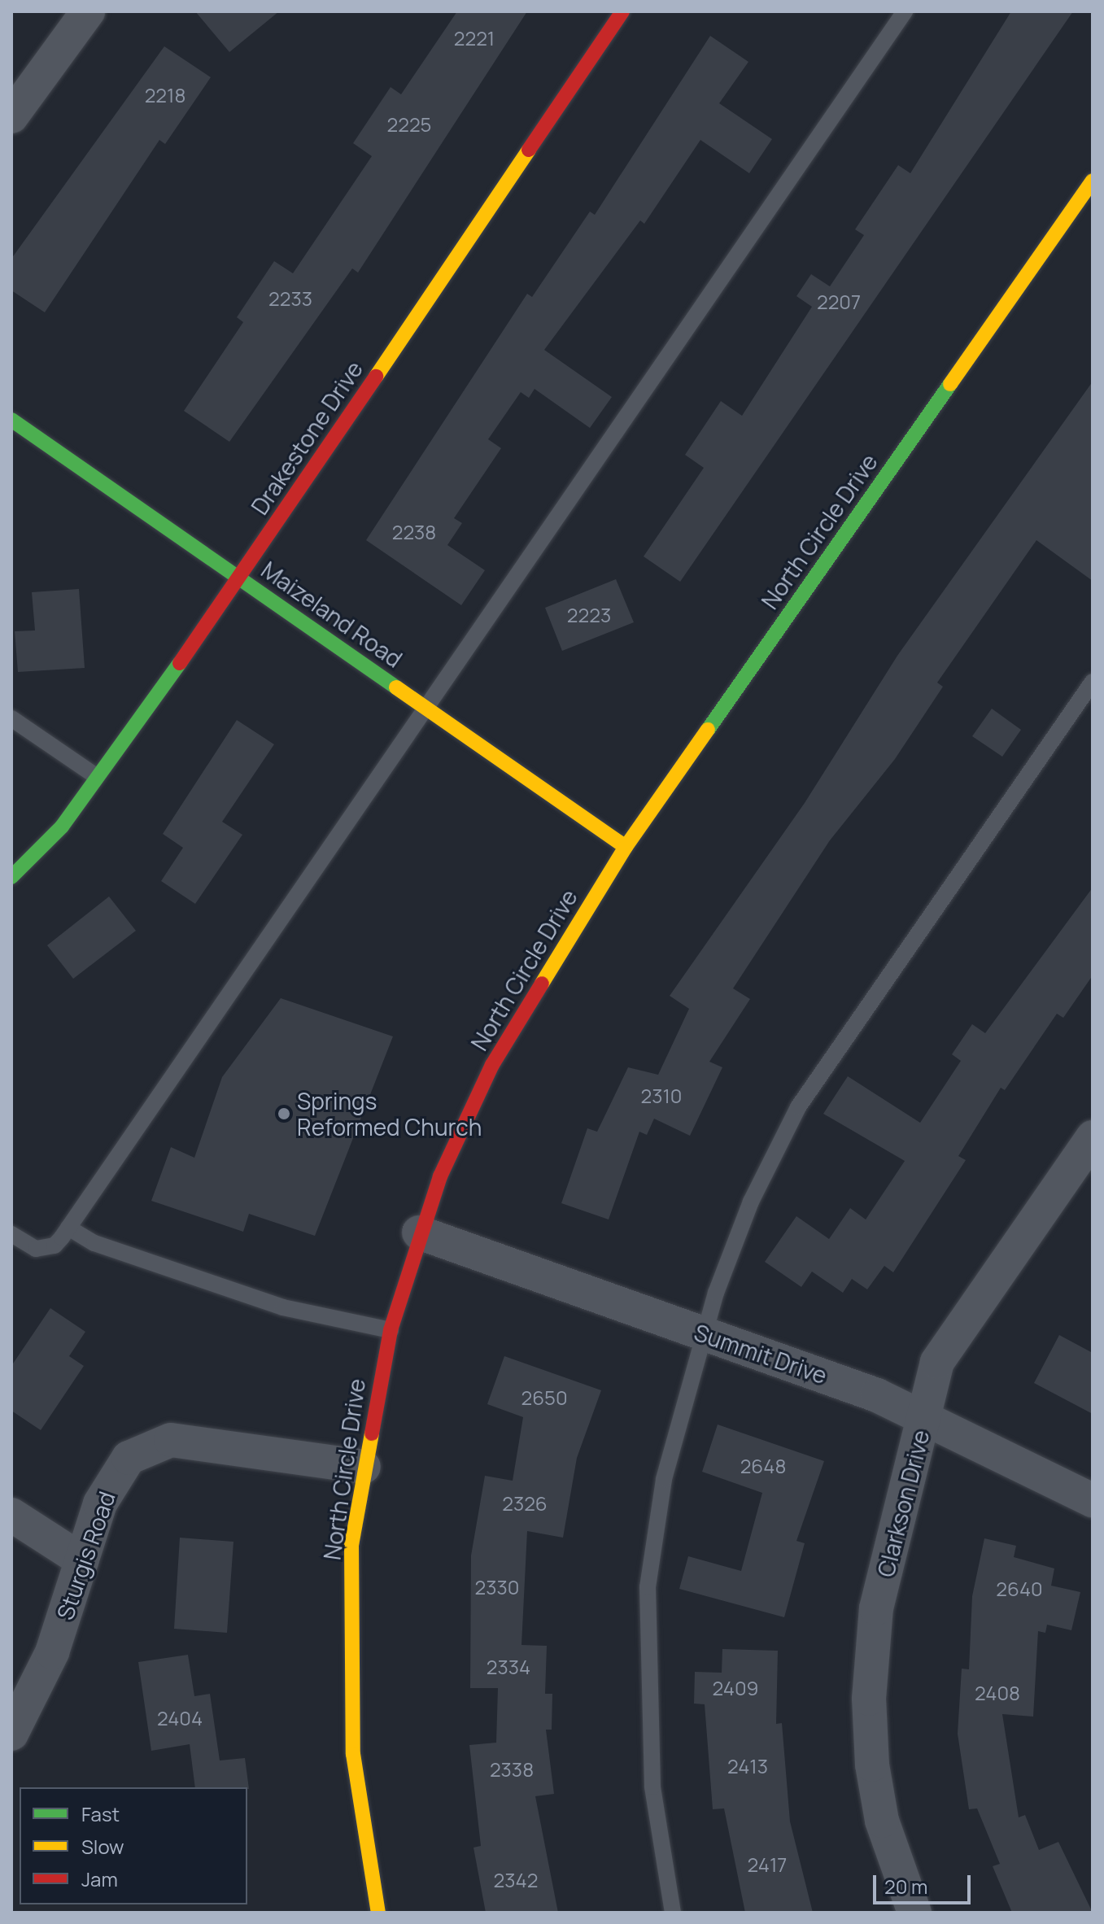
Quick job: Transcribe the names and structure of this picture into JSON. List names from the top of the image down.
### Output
{
  "streets": {
    "main road": ["Drakestone Drive", "North Circle Drive", "Maizeland Road"],
    "street": ["Summit Drive", "Clarkson Drive", "Sturgis Road"]
  },
  "crossings": [
    ["Drakestone Drive", "Maizeland Road"],
    ["North Circle Drive", "Maizeland Road"],
    ["North Circle Drive", "Summit Drive"],
    ["North Circle Drive", "Sturgis Road"],
    ["Summit Drive", "Clarkson Drive"]
  ],
  "places": ["Springs Reformed Church"],
  "house_numbers": [
    "2221",
    "2218",
    "2225",
    "2233",
    "2207",
    "2238",
    "2223",
    "2310",
    "2650",
    "2648",
    "2326",
    "2330",
    "2640",
    "2334",
    "2409",
    "2408",
    "2404",
    "2413",
    "2338",
    "2417",
    "2342"
  ],
  "legend": ["Fast", "Slow", "Jam"],
  "scale_bar": "20 m"
}
